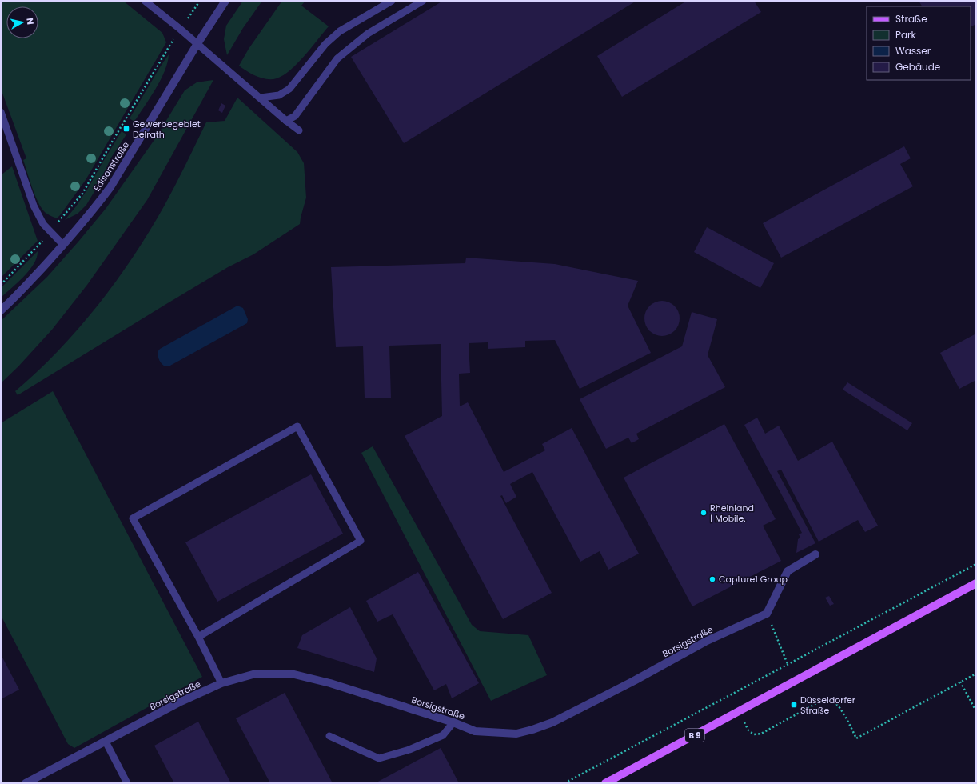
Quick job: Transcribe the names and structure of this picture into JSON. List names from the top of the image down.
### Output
{
  "streets": {
    "main road": ["B 9"],
    "street": ["Edisonstraße", "Borsigstraße"]
  },
  "places": {
    "transit": ["Gewerbegebiet Delrath", "Düsseldorfer Straße"],
    "other": ["Rheinland | Mobile.", "Capture1 Group"]
  },
  "legend": [
    "Straße",
    "Park",
    "Wasser",
    "Gebäude"
  ],
  "north": "right"
}
